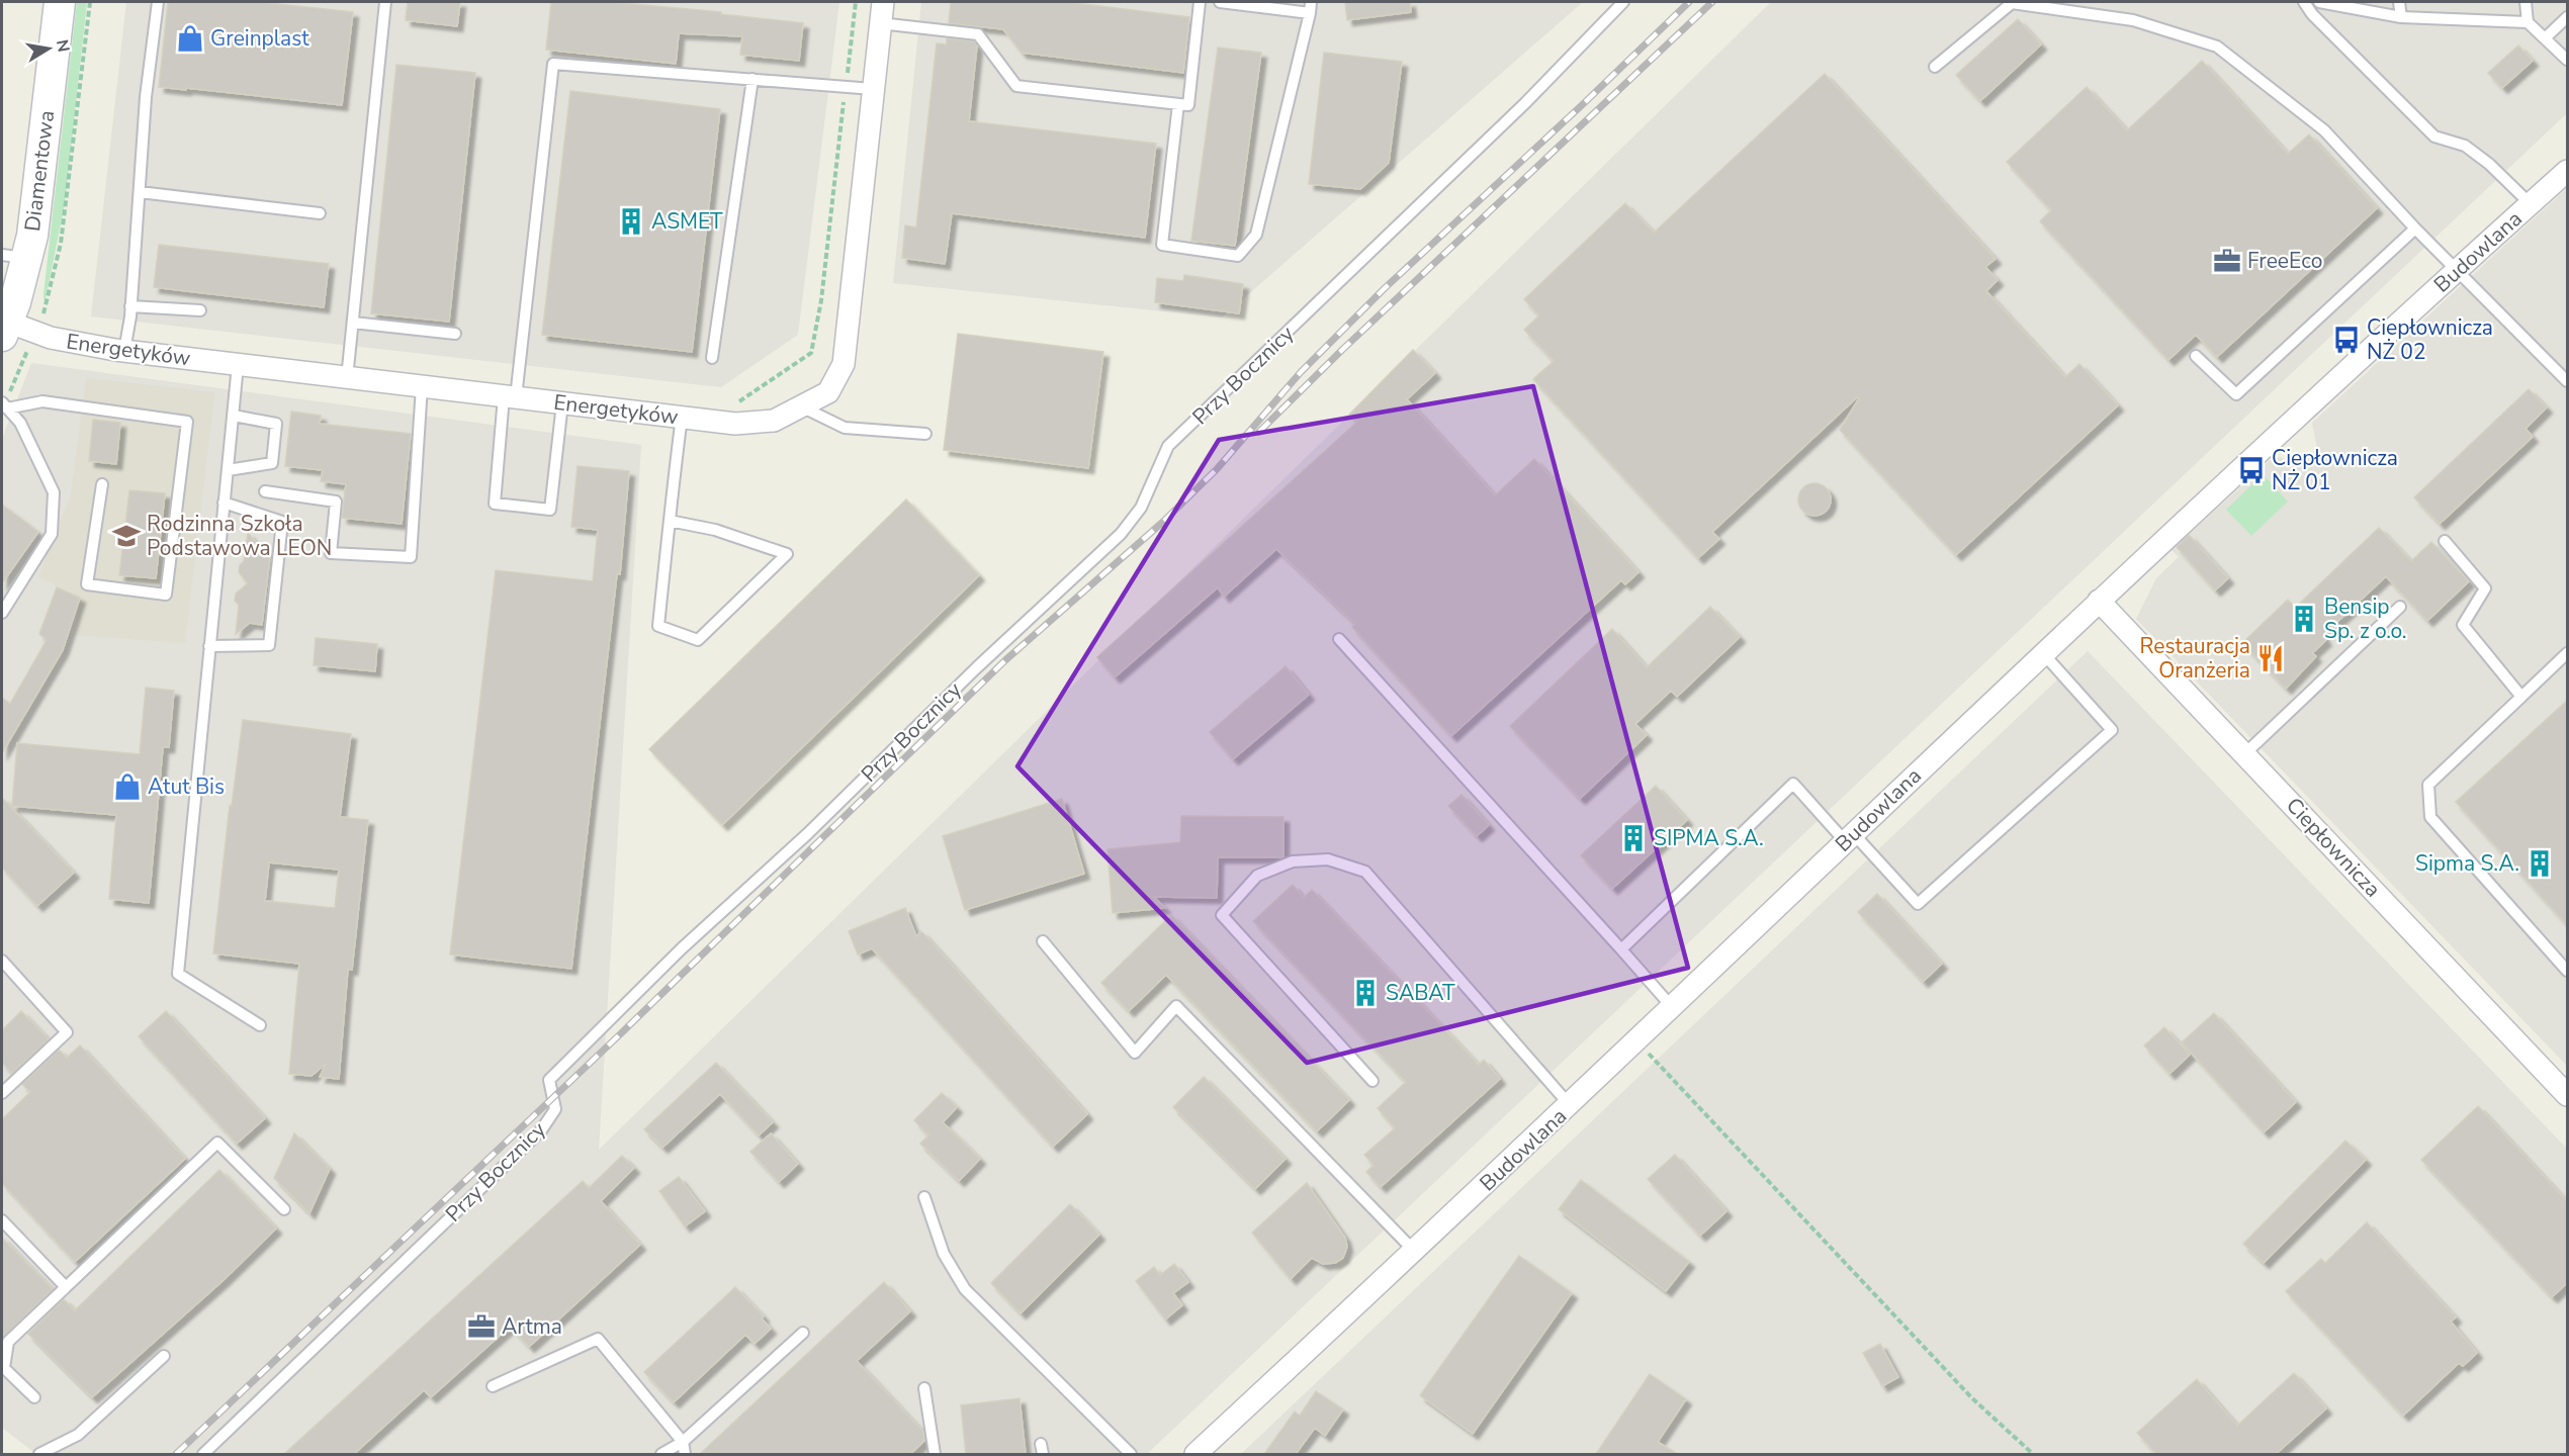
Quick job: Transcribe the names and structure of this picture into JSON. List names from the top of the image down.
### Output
{
  "streets": {
    "street": [
      "Diamentowa",
      "Budowlana",
      "Energetyków",
      "Ciepłownicza"
    ],
    "lane": ["Przy Bocznicy"]
  },
  "crossings": [
    ["Diamentowa", "Energetyków"],
    ["Budowlana", "Ciepłownicza"]
  ],
  "places": {
    "shop": ["Greinplast", "Atut Bis"],
    "building": [
      "ASMET",
      "Bensip Sp. z o.o.",
      "SIPMA S.A.",
      "Sipma S.A.",
      "SABAT"
    ],
    "office": ["FreeEco", "Artma"],
    "bus stop": ["Ciepłownicza NŻ 02", "Ciepłownicza NŻ 01"],
    "school or university": ["Rodzinna Szkoła Podstawowa LEON"],
    "restaurant": ["Restauracja Oranżeria"]
  },
  "north": "right"
}
